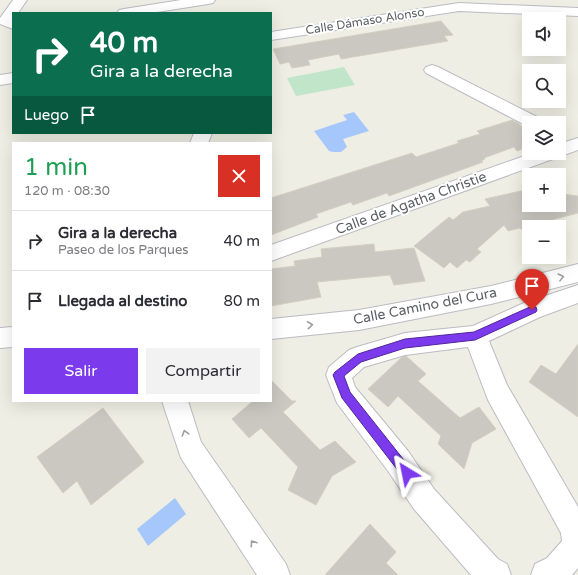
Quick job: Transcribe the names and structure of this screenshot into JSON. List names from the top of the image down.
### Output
{
  "streets": {
    "street": ["Calle Dámaso Alonso", "Calle de Agatha Christie", "Calle Camino del Cura"]
  },
  "page": {
    "map_buttons": ["+", "−"],
    "turn": ["40 m", "Gira a la derecha"],
    "then": "Luego",
    "heading": ["1 min", "120 m · 08:30"],
    "list": [
      {
        "name": "Gira a la derecha",
        "note": "Paseo de los Parques",
        "value": "40 m"
      },
      {
        "name": "Llegada al destino",
        "value": "80 m"
      }
    ],
    "buttons": ["Salir", "Compartir"]
  }
}
